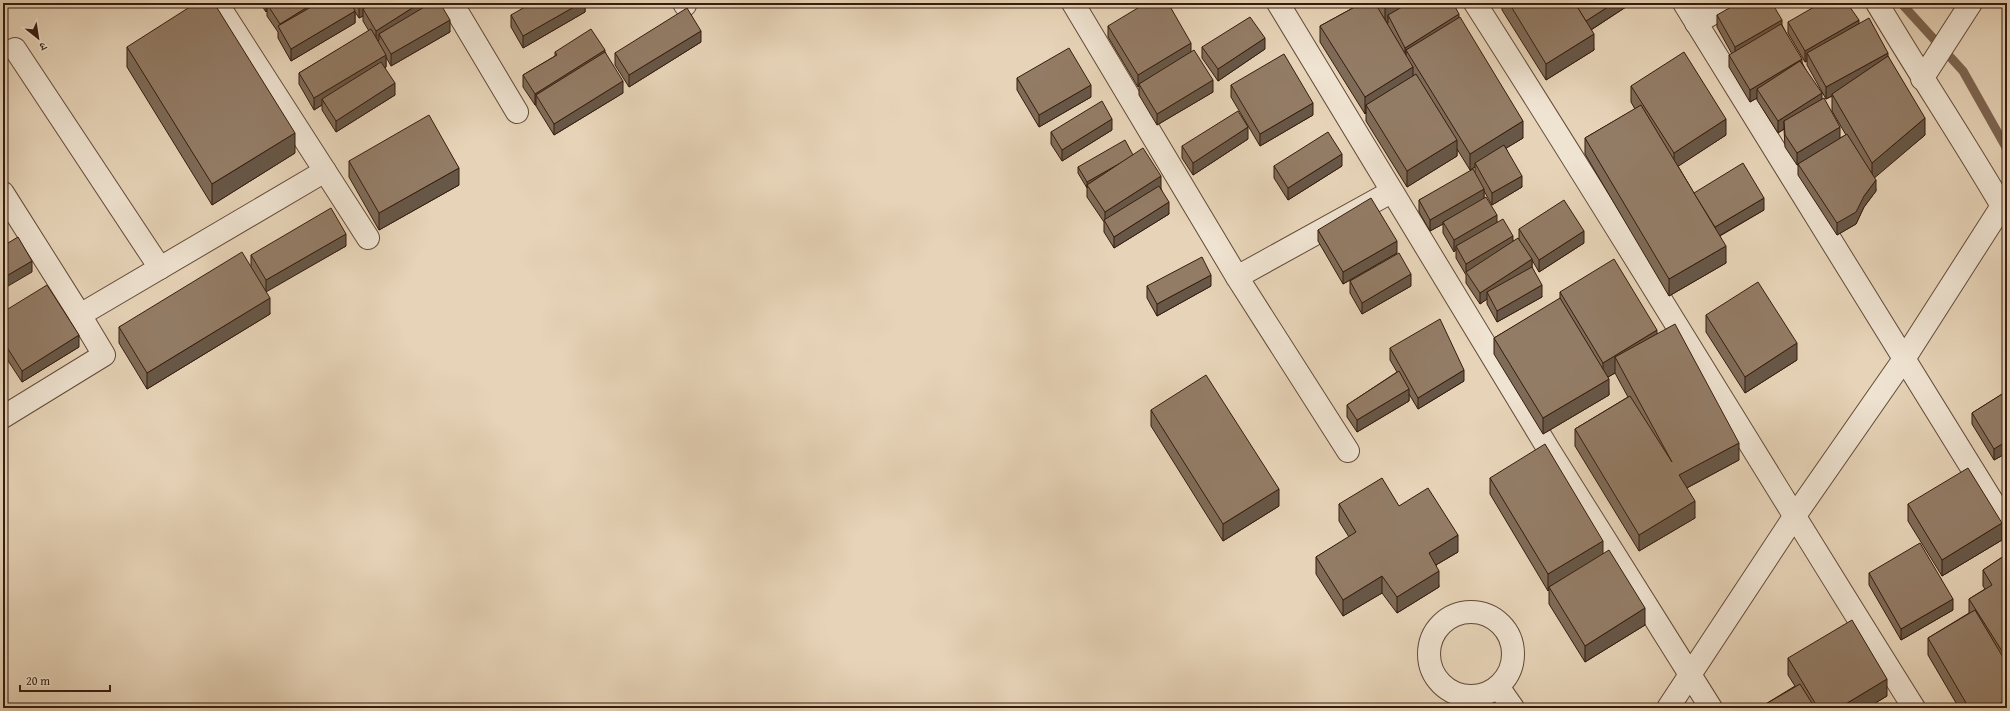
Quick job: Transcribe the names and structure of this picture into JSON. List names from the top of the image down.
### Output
{
  "scale_bar": "20 m",
  "north": "bottom right"
}
